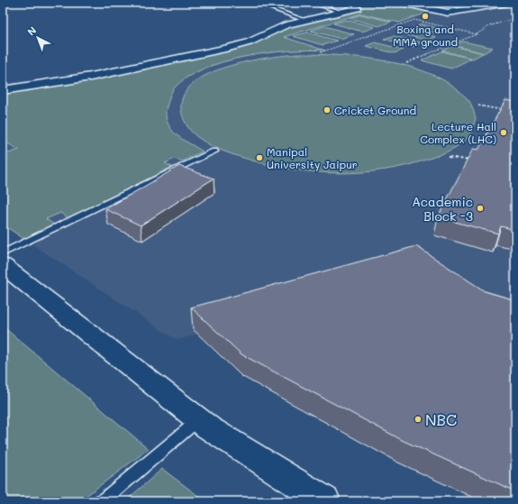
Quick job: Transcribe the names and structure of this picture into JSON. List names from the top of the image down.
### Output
{
  "places": [
    "Boxing and MMA ground",
    "Cricket Ground",
    "Lecture Hall Complex (LHC)",
    "Manipal University Jaipur",
    "Academic Block -3",
    "NBC"
  ],
  "north": "top left"
}
